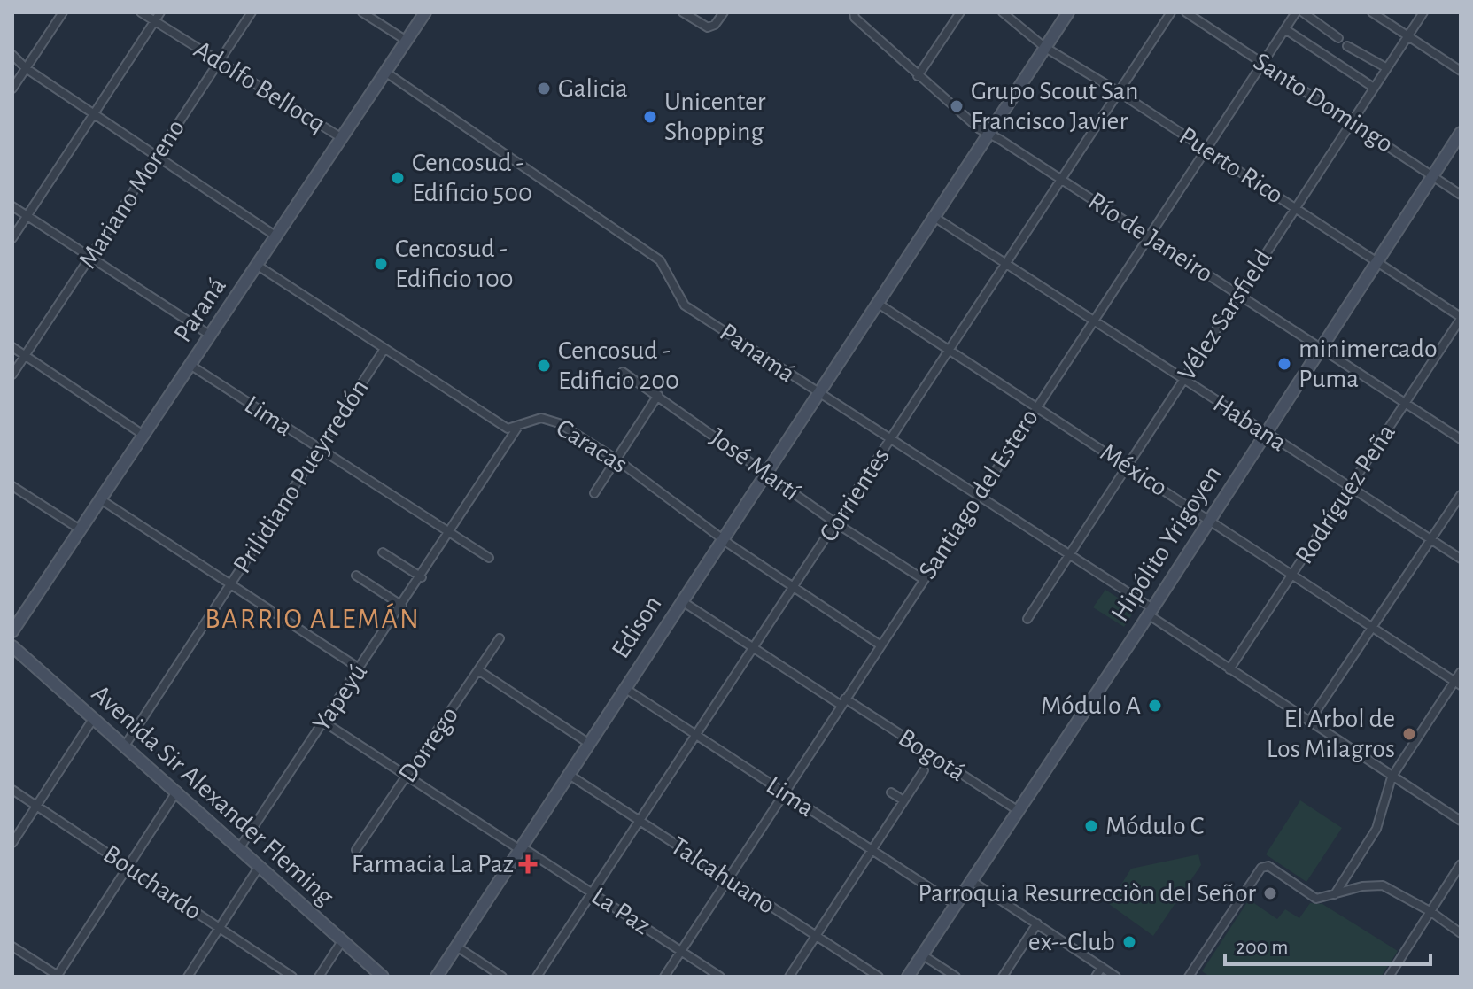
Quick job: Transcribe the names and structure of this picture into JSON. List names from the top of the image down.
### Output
{
  "streets": {
    "street": [
      "Adolfo Bellocq",
      "Santo Domingo",
      "Puerto Rico",
      "Mariano Moreno",
      "Río de Janeiro",
      "Paraná",
      "Vélez Sarsfield",
      "Panamá",
      "Lima",
      "Habana",
      "Caracas",
      "José Martí",
      "México",
      "Prilidiano Pueyrredón",
      "Santiago del Estero",
      "Rodríguez Peña",
      "Corrientes",
      "Hipólito Yrigoyen",
      "Edison",
      "Yapeyú",
      "Dorrego",
      "Bogotá",
      "Avenida Sir Alexander Fleming",
      "Talcahuano",
      "Bouchardo",
      "La Paz"
    ]
  },
  "crossings": [
    ["Adolfo Bellocq", "Mariano Moreno"],
    ["Adolfo Bellocq", "Paraná"],
    ["Santo Domingo", "Vélez Sarsfield"],
    ["Santo Domingo", "Santiago del Estero"],
    ["Santo Domingo", "Hipólito Yrigoyen"],
    ["Puerto Rico", "Vélez Sarsfield"],
    ["Puerto Rico", "Santiago del Estero"],
    ["Puerto Rico", "Rodríguez Peña"],
    ["Puerto Rico", "Corrientes"],
    ["Puerto Rico", "Hipólito Yrigoyen"],
    ["Puerto Rico", "Edison"],
    ["Río de Janeiro", "Vélez Sarsfield"],
    ["Río de Janeiro", "Santiago del Estero"],
    ["Río de Janeiro", "Rodríguez Peña"],
    ["Río de Janeiro", "Corrientes"],
    ["Río de Janeiro", "Hipólito Yrigoyen"],
    ["Río de Janeiro", "Edison"],
    ["Paraná", "Panamá"],
    ["Paraná", "Lima"],
    ["Paraná", "Caracas"],
    ["Vélez Sarsfield", "Panamá"],
    ["Vélez Sarsfield", "Habana"],
    ["Vélez Sarsfield", "México"],
    ["Panamá", "Santiago del Estero"],
    ["Panamá", "Rodríguez Peña"],
    ["Panamá", "Corrientes"],
    ["Panamá", "Hipólito Yrigoyen"],
    ["Panamá", "Edison"],
    ["Lima", "Prilidiano Pueyrredón"],
    ["Lima", "Santiago del Estero"],
    ["Lima", "Corrientes"],
    ["Lima", "Hipólito Yrigoyen"],
    ["Lima", "Edison"],
    ["Lima", "Yapeyú"],
    ["Habana", "Santiago del Estero"],
    ["Habana", "Rodríguez Peña"],
    ["Habana", "Corrientes"],
    ["Habana", "Hipólito Yrigoyen"],
    ["Habana", "Edison"],
    ["Caracas", "Prilidiano Pueyrredón"],
    ["Caracas", "Santiago del Estero"],
    ["Caracas", "Corrientes"],
    ["Caracas", "Edison"],
    ["Caracas", "Yapeyú"],
    ["José Martí", "Santiago del Estero"],
    ["José Martí", "Corrientes"],
    ["José Martí", "Edison"],
    ["México", "Santiago del Estero"],
    ["México", "Rodríguez Peña"],
    ["México", "Corrientes"],
    ["México", "Hipólito Yrigoyen"],
    ["México", "Edison"],
    ["Prilidiano Pueyrredón", "Avenida Sir Alexander Fleming"],
    ["Santiago del Estero", "Bogotá"],
    ["Santiago del Estero", "Talcahuano"],
    ["Santiago del Estero", "La Paz"],
    ["Corrientes", "Bogotá"],
    ["Corrientes", "Talcahuano"],
    ["Corrientes", "La Paz"],
    ["Hipólito Yrigoyen", "Bogotá"],
    ["Edison", "Bogotá"],
    ["Edison", "Talcahuano"],
    ["Edison", "La Paz"],
    ["Yapeyú", "Avenida Sir Alexander Fleming"],
    ["Yapeyú", "La Paz"],
    ["Dorrego", "La Paz"]
  ],
  "districts": ["BARRIO ALEMÁN"],
  "places": {
    "other": [
      "Galicia",
      "Grupo Scout San Francisco Javier",
      "Unicenter Shopping",
      "Cencosud - Edificio 500",
      "Cencosud - Edificio 100",
      "minimercado Puma",
      "Cencosud - Edificio 200",
      "Módulo A",
      "El Arbol de Los Milagros",
      "Módulo C",
      "Parroquia Resurrecciòn del Señor",
      "ex--Club"
    ],
    "health": ["Farmacia La Paz"]
  },
  "scale_bar": "200 m"
}
